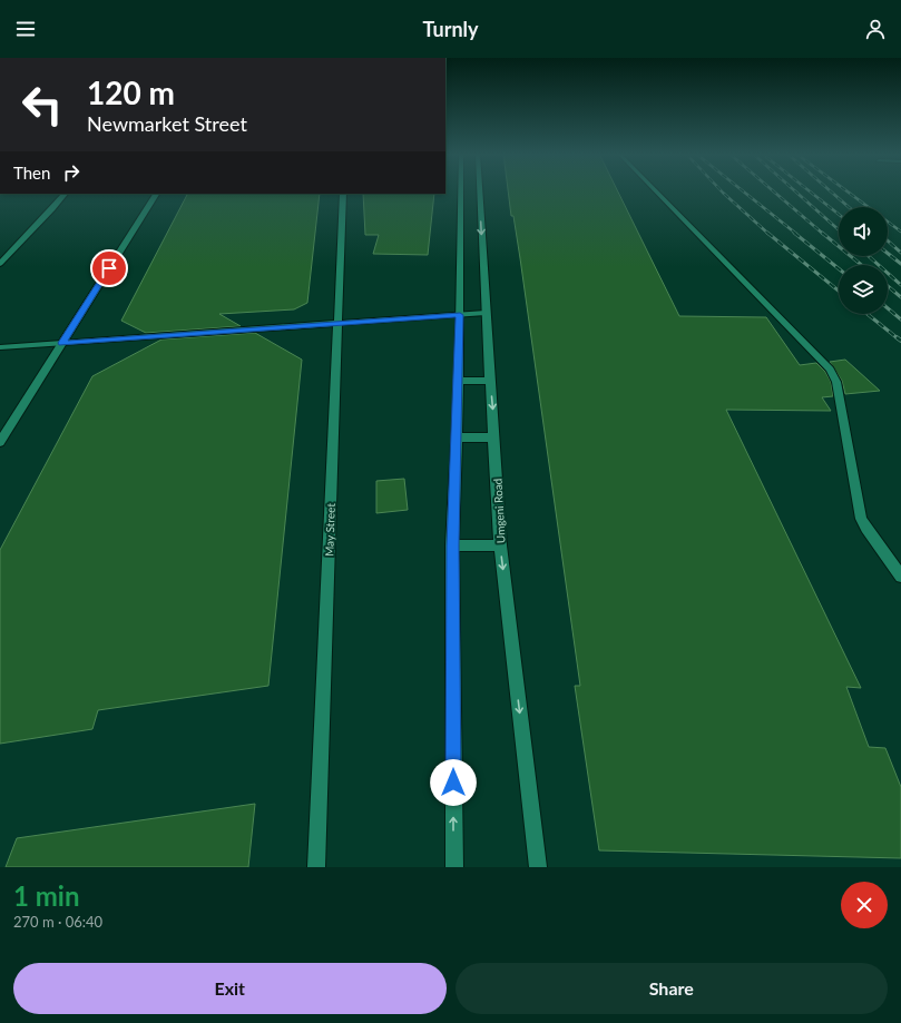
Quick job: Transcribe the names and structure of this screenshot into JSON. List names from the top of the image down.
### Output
{
  "streets": {
    "main road": ["Umgeni Road", "May Street"]
  },
  "page": {
    "header": "Turnly",
    "turn": ["120 m", "Newmarket Street"],
    "then": "Then",
    "heading": ["1 min", "270 m · 06:40"],
    "buttons": ["Exit", "Share"]
  }
}
